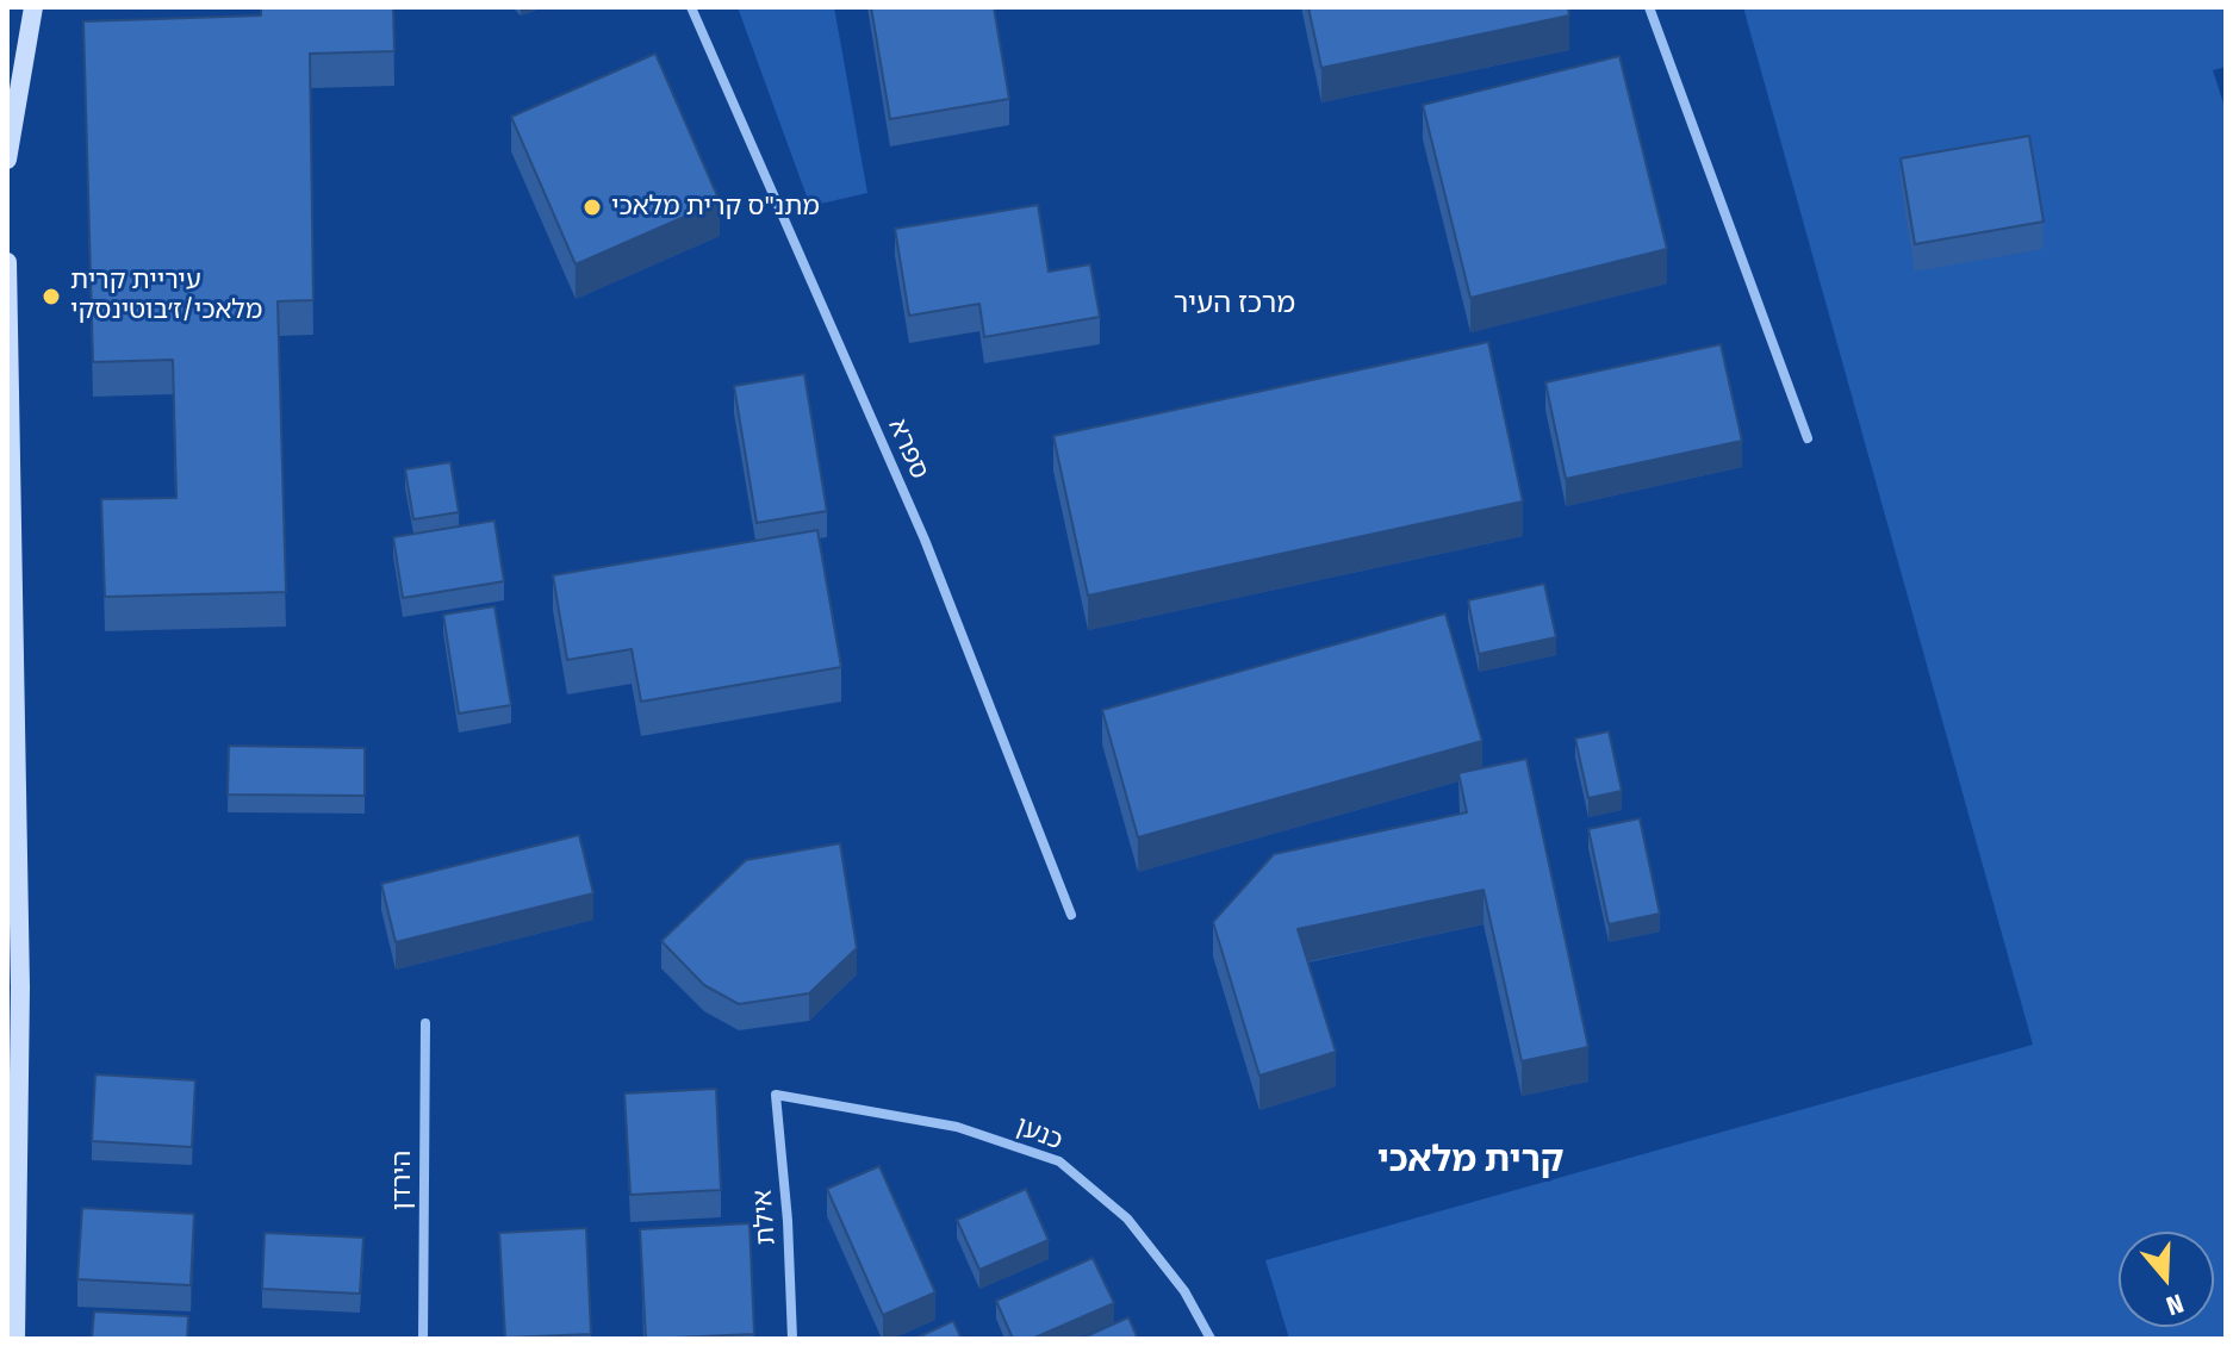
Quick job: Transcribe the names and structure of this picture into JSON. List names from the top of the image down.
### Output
{
  "streets": {
    "street": [
      "ספרא",
      "כנען",
      "הירדן",
      "אילת"
    ]
  },
  "crossings": [
    ["כנען", "אילת"]
  ],
  "districts": ["מרכז העיר", "קרית מלאכי"],
  "places": ["מתנ\"ס קרית מלאכי", "עיריית קרית מלאכי/ז׳בוטינסקי"],
  "north": "bottom"
}
